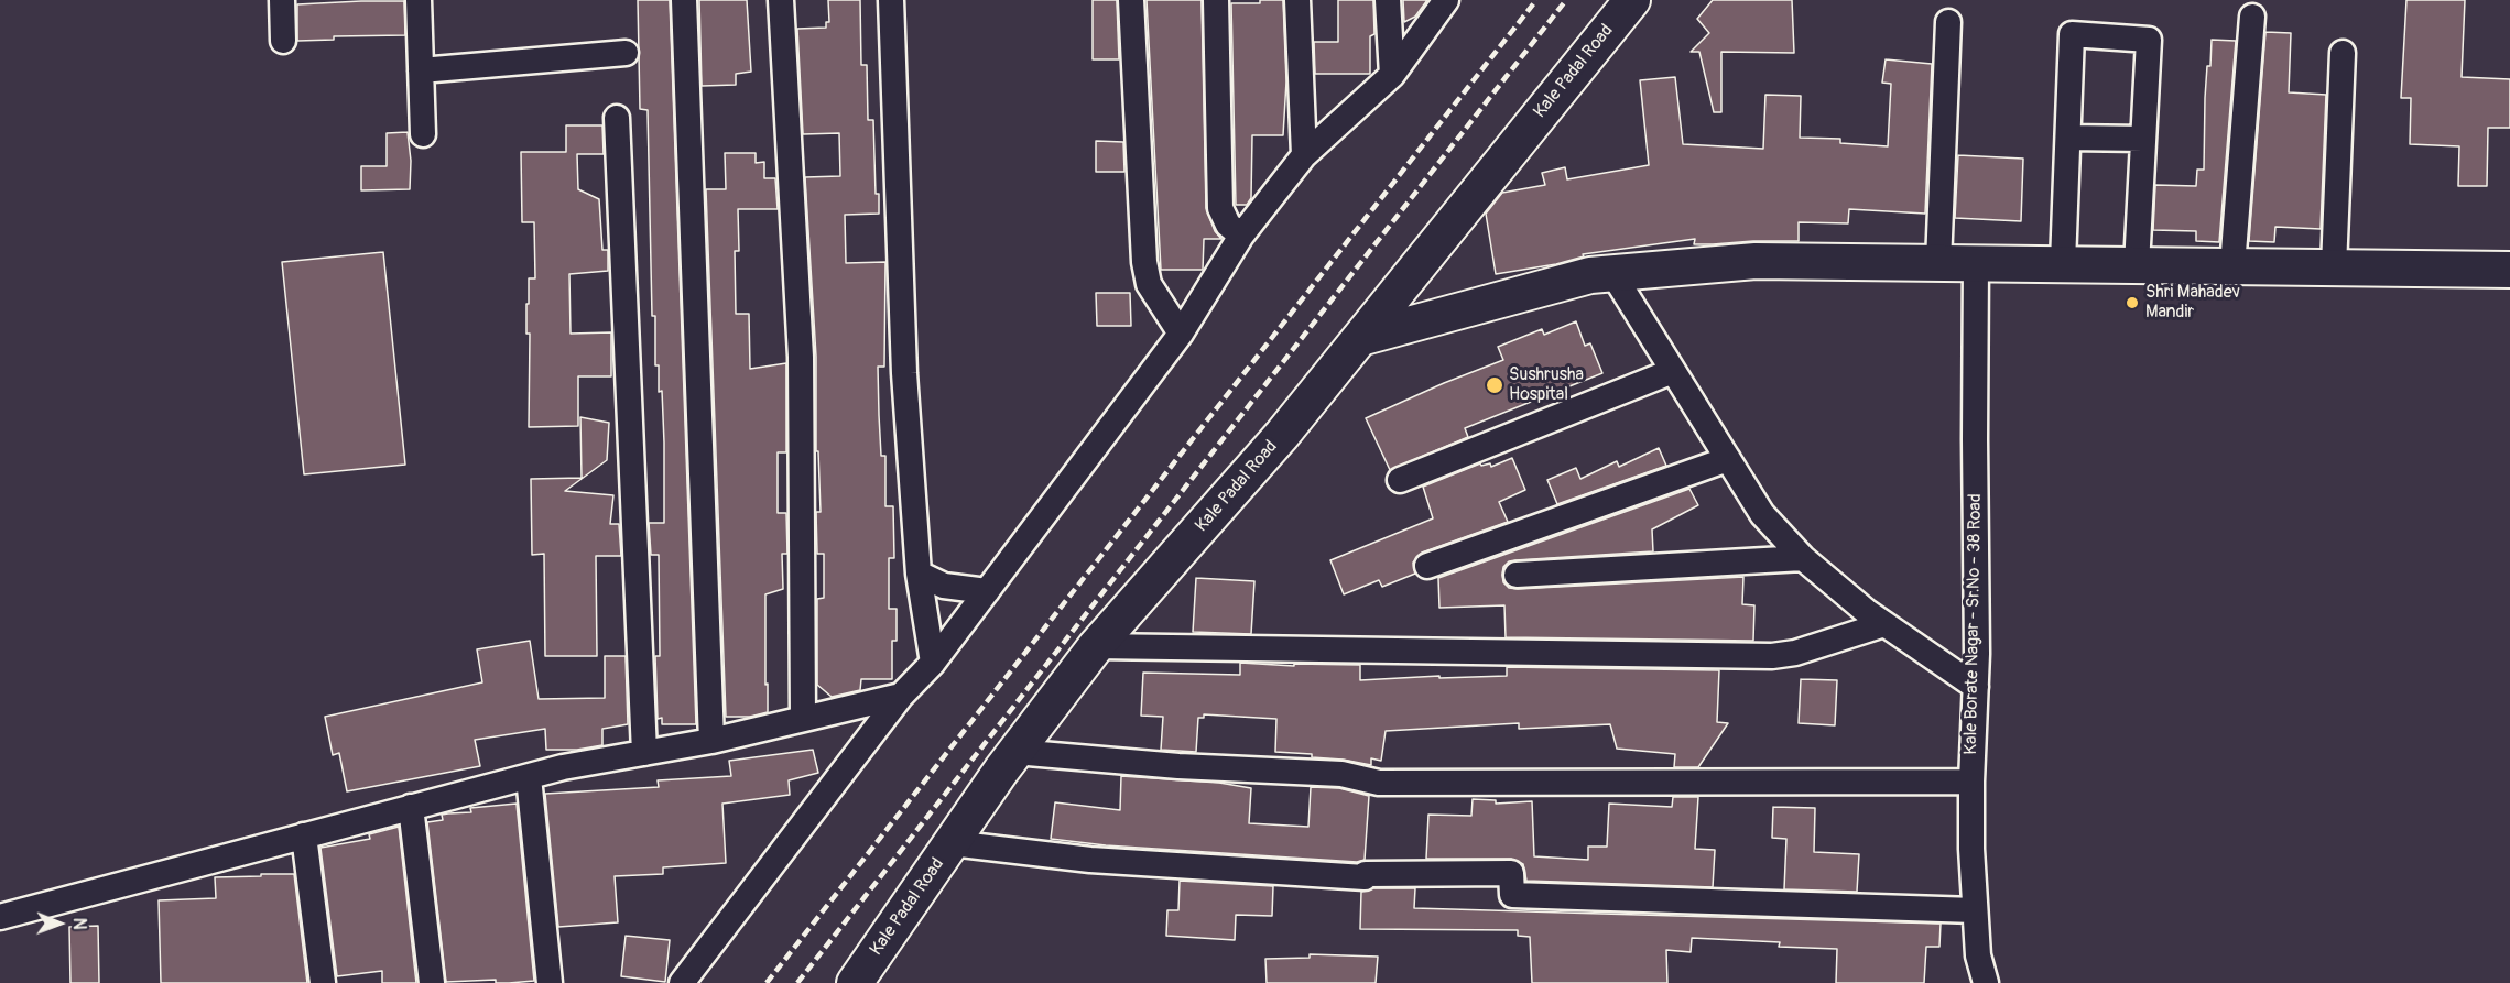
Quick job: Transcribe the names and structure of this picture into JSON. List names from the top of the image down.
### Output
{
  "streets": {
    "street": ["Kale Padal Road", "Kale Borate Nagar - Sr.No - 38 Road"]
  },
  "places": ["Shri Mahadev Mandir", "Sushrusha Hospital"],
  "north": "right"
}
